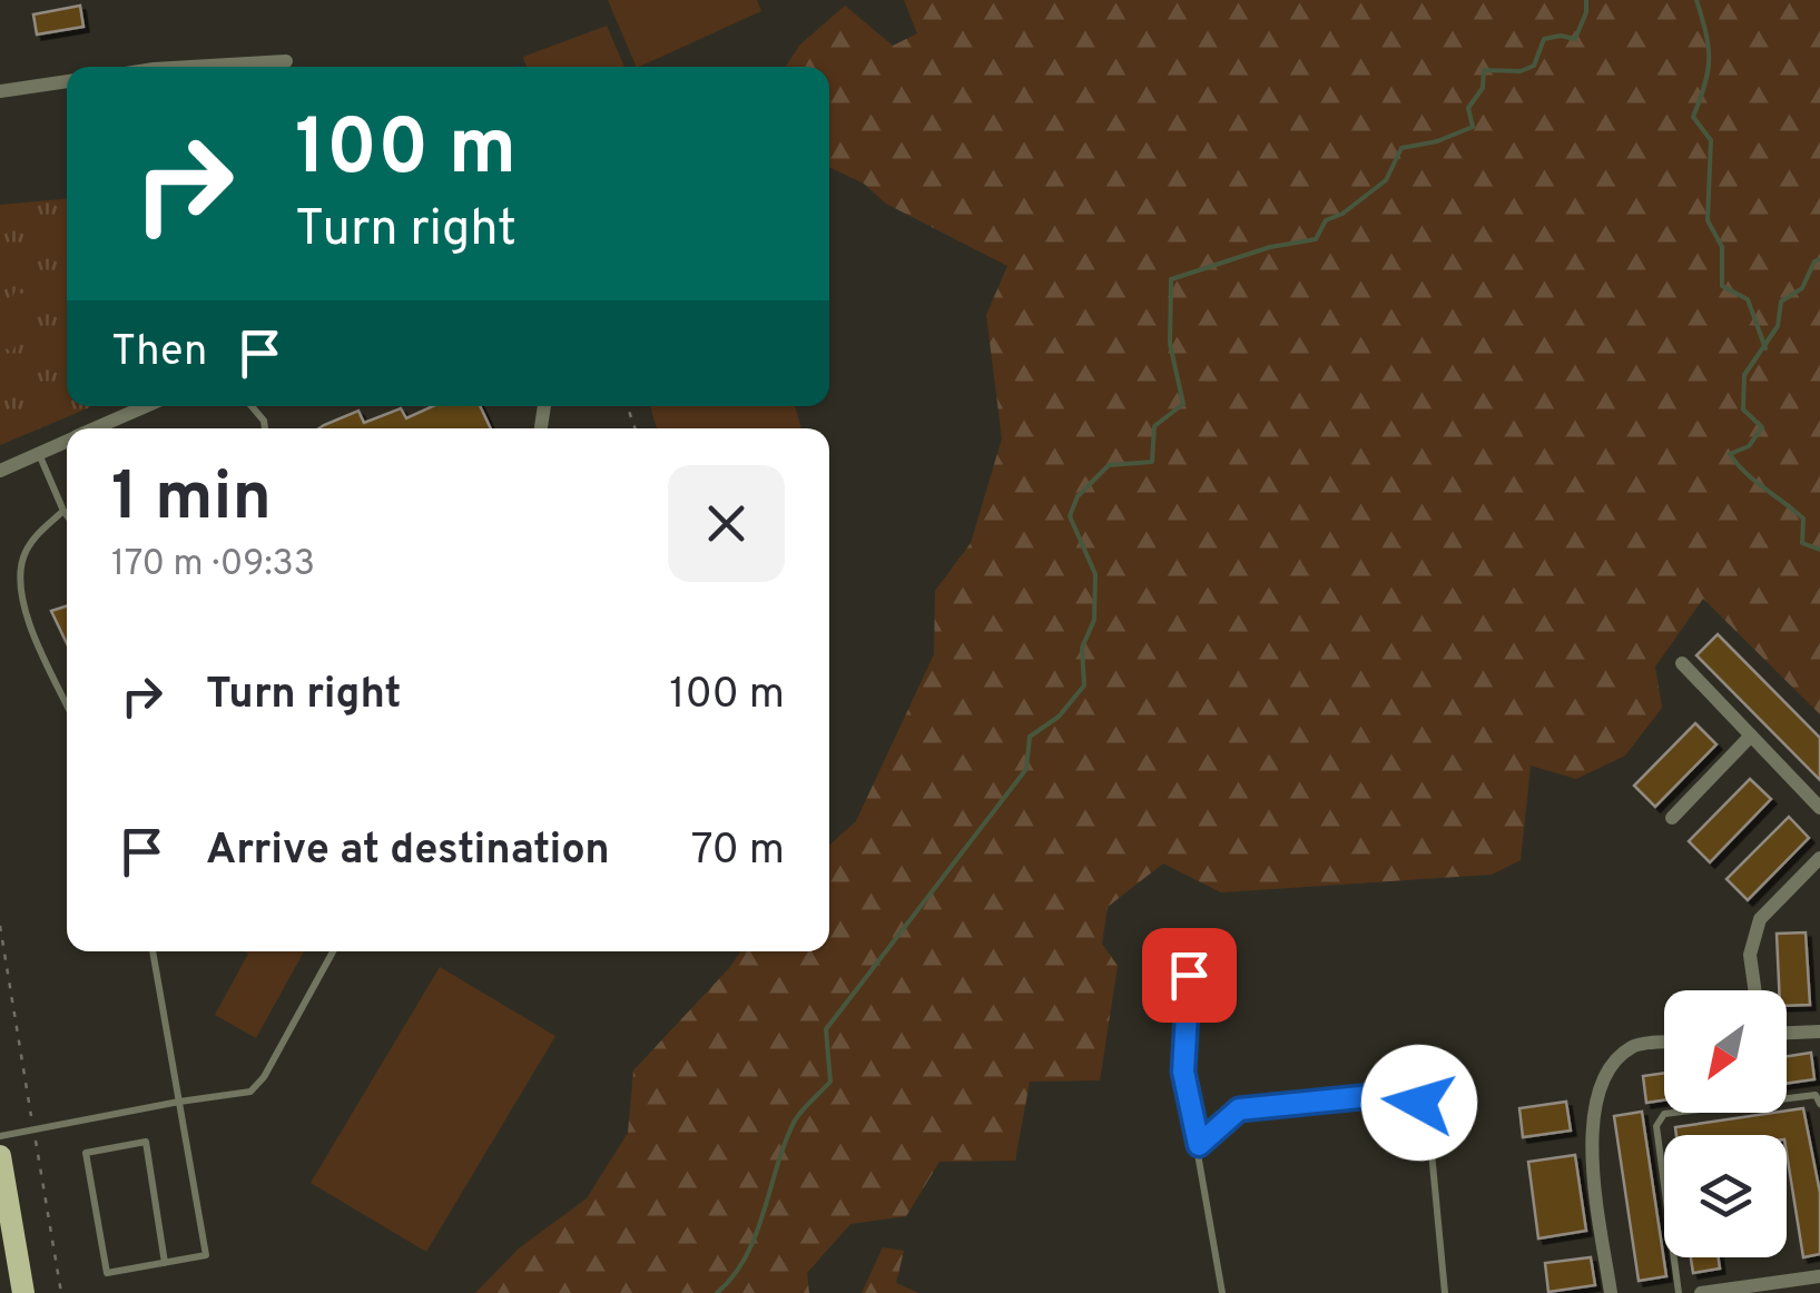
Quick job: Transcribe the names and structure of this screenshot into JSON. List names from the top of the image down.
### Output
{
  "north": "bottom left",
  "page": {
    "turn": ["100 m", "Turn right"],
    "then": "Then",
    "heading": ["1 min", "170 m · 09:33"],
    "list": [
      {
        "name": "Turn right",
        "value": "100 m"
      },
      {
        "name": "Arrive at destination",
        "value": "70 m"
      }
    ]
  }
}
